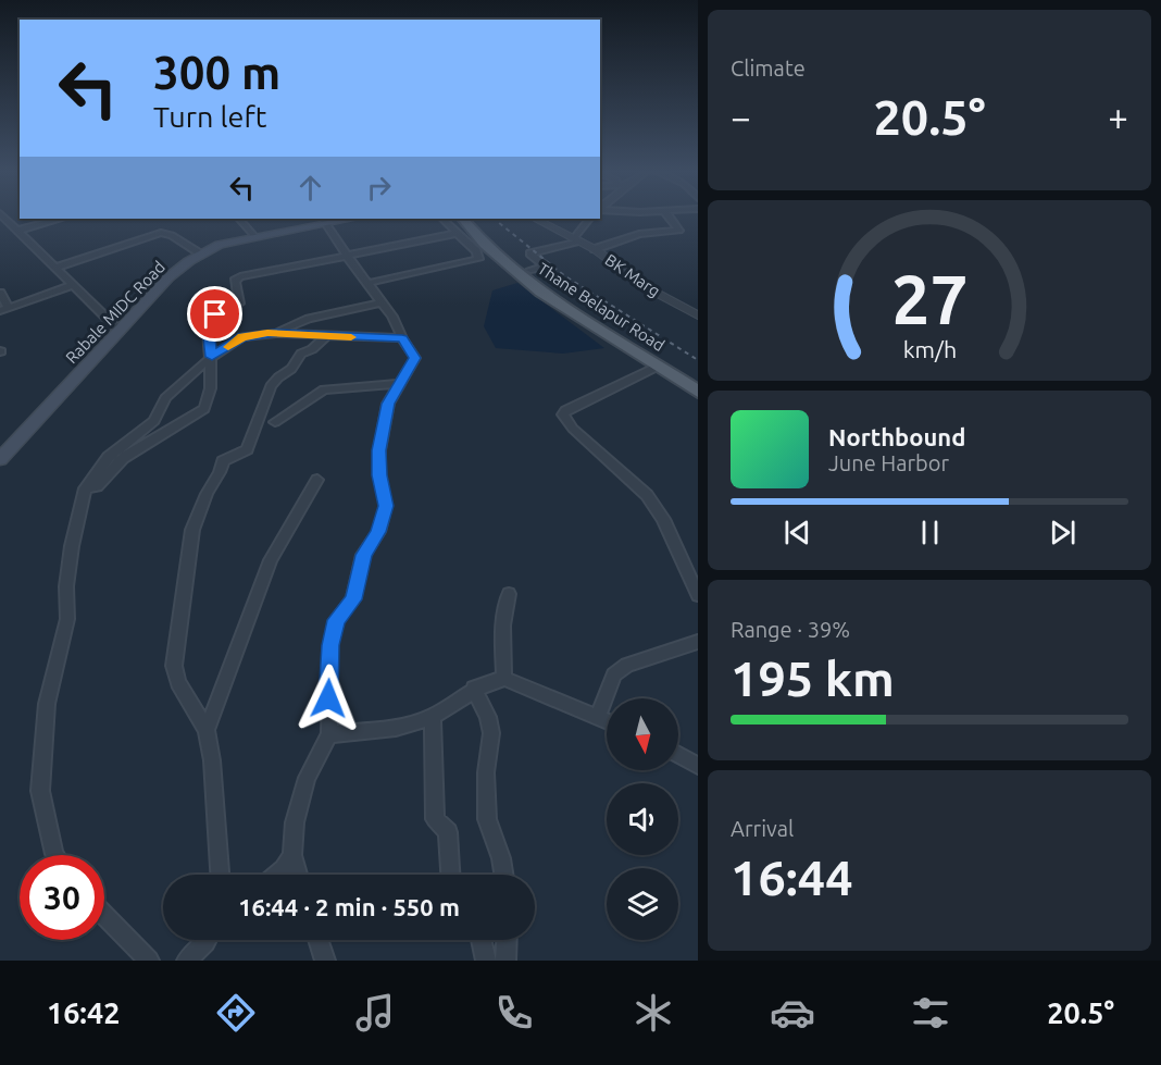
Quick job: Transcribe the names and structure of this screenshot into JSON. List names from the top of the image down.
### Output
{
  "streets": {
    "main road": ["Thane Belapur Road", "Rabale MIDC Road"],
    "street": ["BK Marg"]
  },
  "north": "bottom",
  "page": {
    "tile": [
      "Climate",
      ["Range · 39%", "195 km"],
      ["Arrival", "16:44"]
    ],
    "turn": ["300 m", "Turn left"],
    "heat": ["−", "20.5°", "+"],
    "song": ["Northbound", "June Harbor"],
    "limit": "30",
    "trip": "16:44 · 2 min · 550 m",
    "tabs": ["16:42", "20.5°"],
    "gauge": ["27", "km/h"]
  }
}
